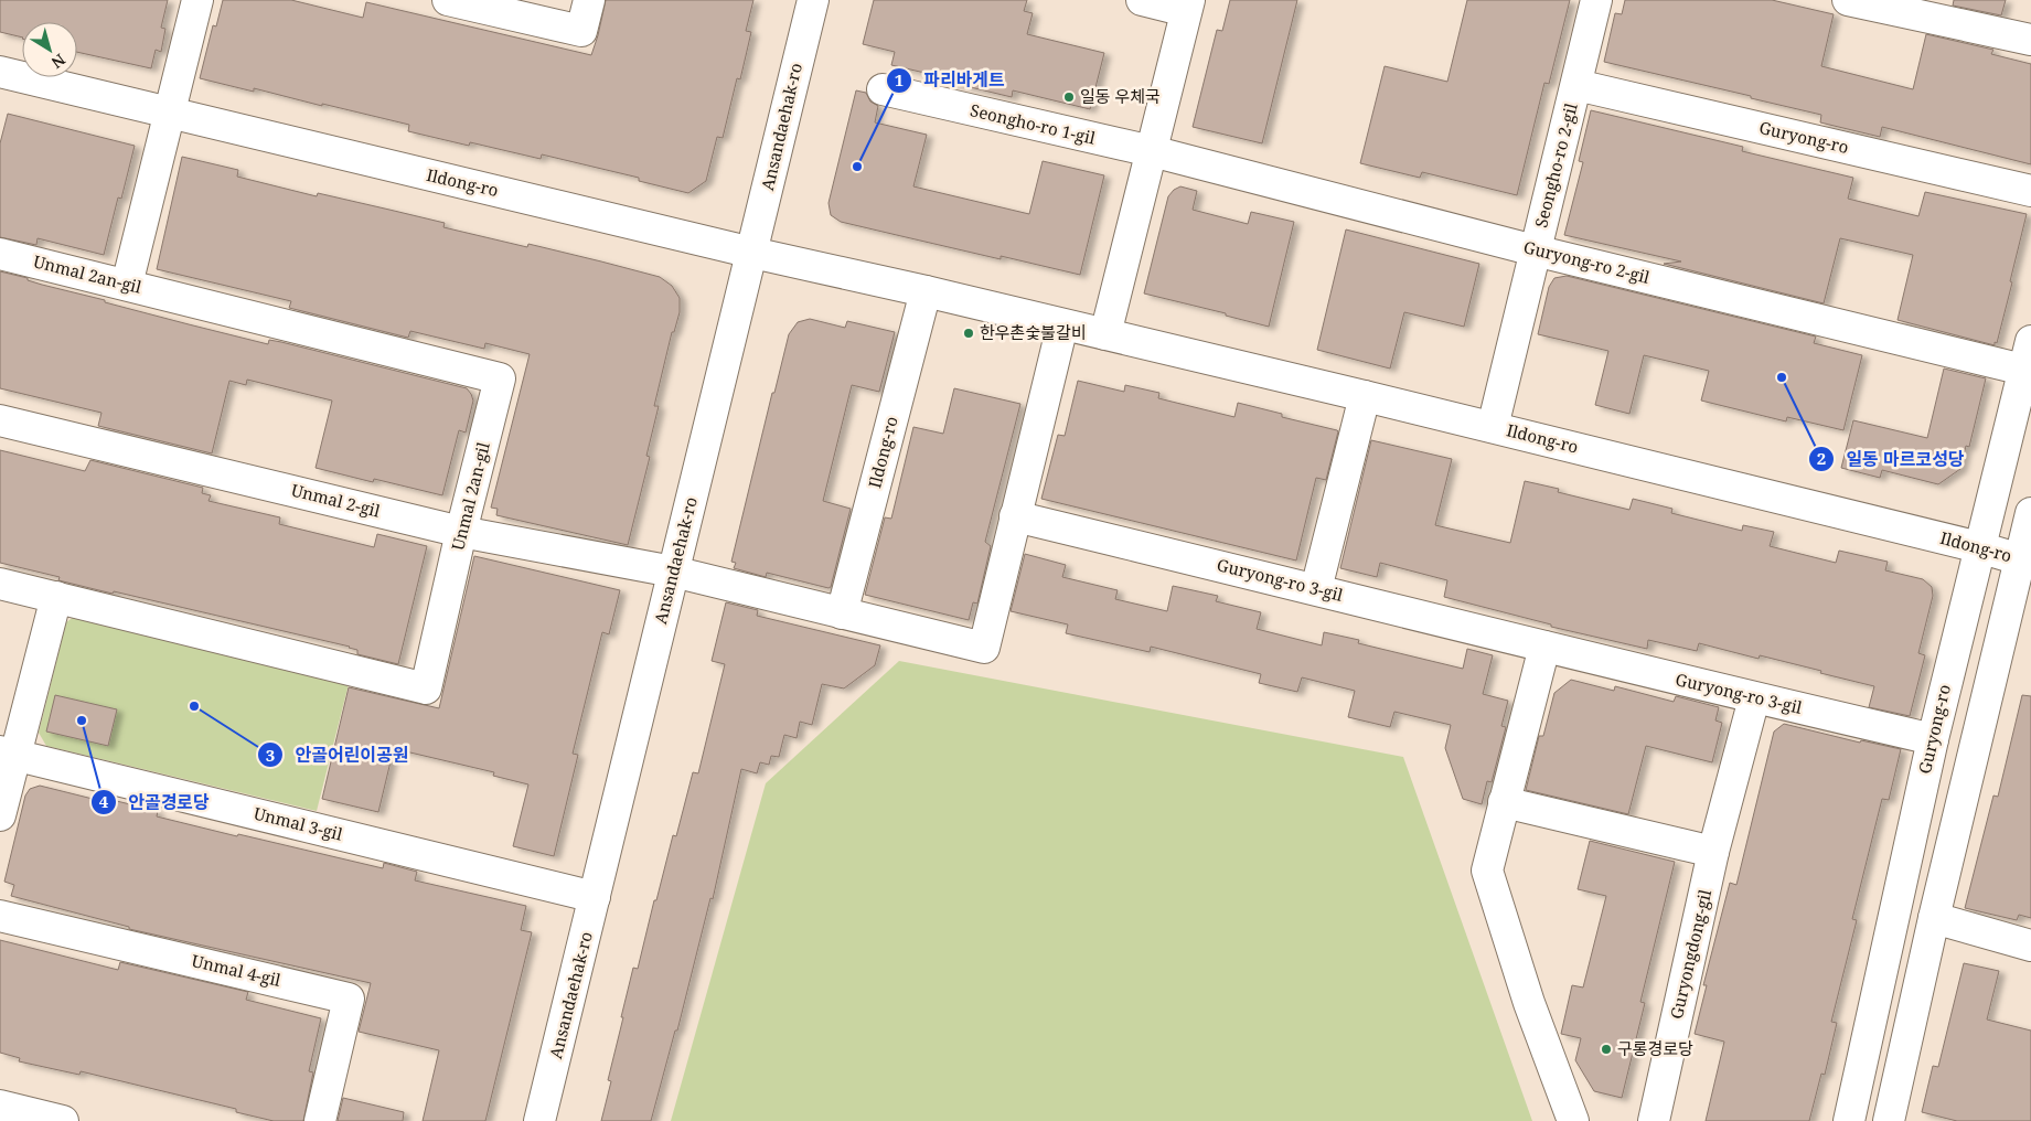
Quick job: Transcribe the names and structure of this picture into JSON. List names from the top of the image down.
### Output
{
  "streets": {
    "street": [
      "Seongho-ro 1-gil",
      "Ansandaehak-ro",
      "Guryong-ro",
      "Seongho-ro 2-gil",
      "Ildong-ro",
      "Guryong-ro 2-gil",
      "Unmal 2an-gil",
      "Unmal 2-gil",
      "Guryong-ro 3-gil",
      "Unmal 3-gil",
      "Guryongdong-gil",
      "Unmal 4-gil"
    ]
  },
  "crossings": [
    ["Seongho-ro 1-gil", "Guryong-ro 2-gil"],
    ["Ansandaehak-ro", "Ildong-ro"],
    ["Ansandaehak-ro", "Unmal 2-gil"],
    ["Ansandaehak-ro", "Unmal 3-gil"],
    ["Guryong-ro", "Seongho-ro 2-gil"],
    ["Guryong-ro", "Ildong-ro"],
    ["Guryong-ro", "Guryong-ro 2-gil"],
    ["Guryong-ro", "Guryong-ro 3-gil"],
    ["Seongho-ro 2-gil", "Ildong-ro"],
    ["Seongho-ro 2-gil", "Guryong-ro 2-gil"],
    ["Ildong-ro", "Unmal 2-gil"],
    ["Unmal 2an-gil", "Unmal 2-gil"],
    ["Unmal 2-gil", "Guryong-ro 3-gil"],
    ["Guryong-ro 3-gil", "Guryongdong-gil"]
  ],
  "places": [
    "일동 우체국",
    "파리바게트",
    "한우촌숯불갈비",
    "일동 마르코성당",
    "안골어린이공원",
    "안골경로당",
    "구롱경로당"
  ],
  "north": "bottom right"
}
